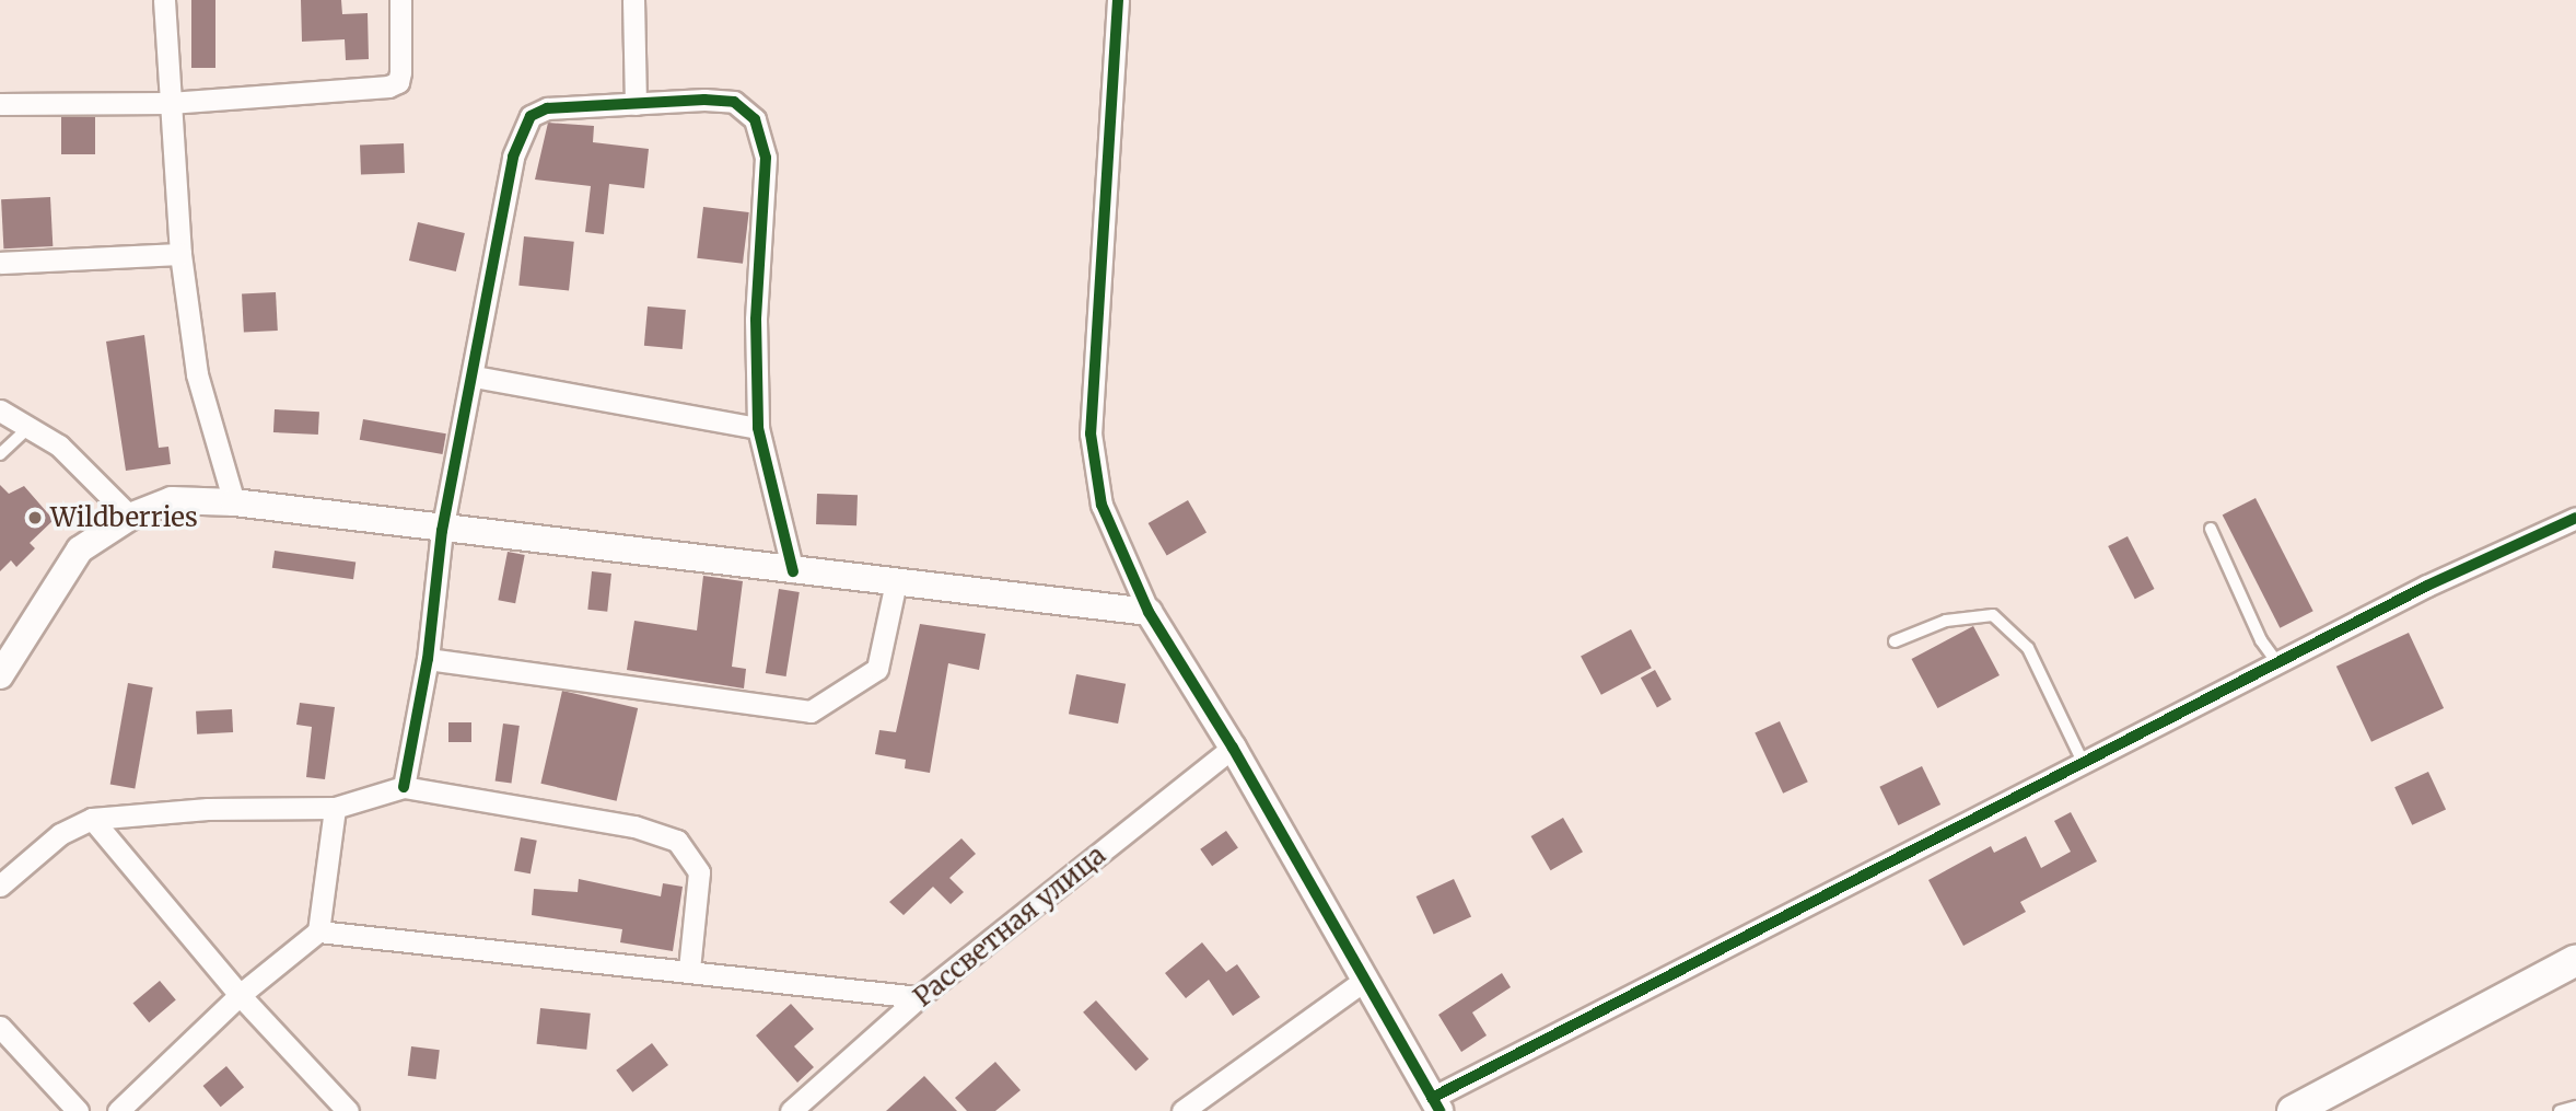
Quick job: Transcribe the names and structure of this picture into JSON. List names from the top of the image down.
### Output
{
  "streets": {
    "street": ["Рассветная улица"]
  },
  "places": ["Wildberries"]
}
